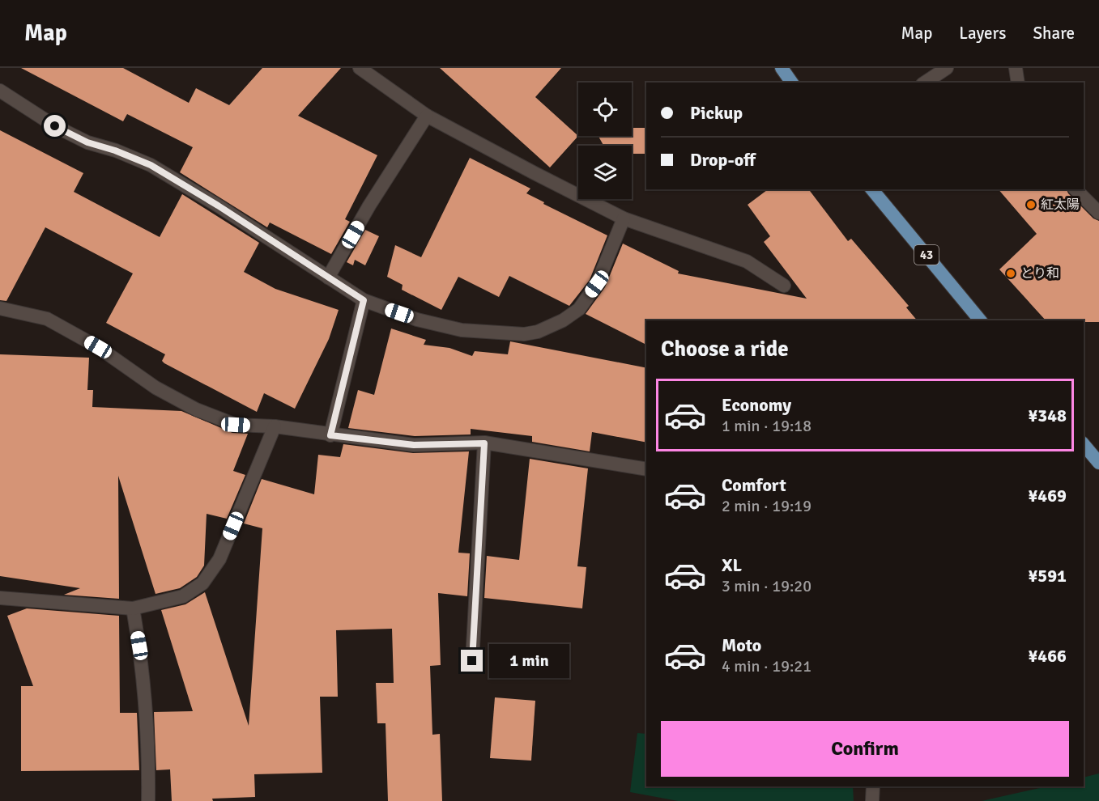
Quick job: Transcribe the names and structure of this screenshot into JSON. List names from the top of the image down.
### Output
{
  "streets": {
    "main road": ["43"]
  },
  "places": ["紅太陽", "とり和"],
  "page": {
    "header": "Map",
    "nav": ["Map", "Layers", "Share"],
    "banner": ["Pickup", "Drop-off"],
    "heading": "Choose a ride",
    "list": [
      {
        "name": "Economy",
        "note": "1 min · 19:18",
        "value": "¥348"
      },
      {
        "name": "Comfort",
        "note": "2 min · 19:19",
        "value": "¥469"
      },
      {
        "name": "XL",
        "note": "3 min · 19:20",
        "value": "¥591"
      },
      {
        "name": "Moto",
        "note": "4 min · 19:21",
        "value": "¥466"
      }
    ],
    "bubble": "1 min",
    "buttons": "Confirm"
  }
}
